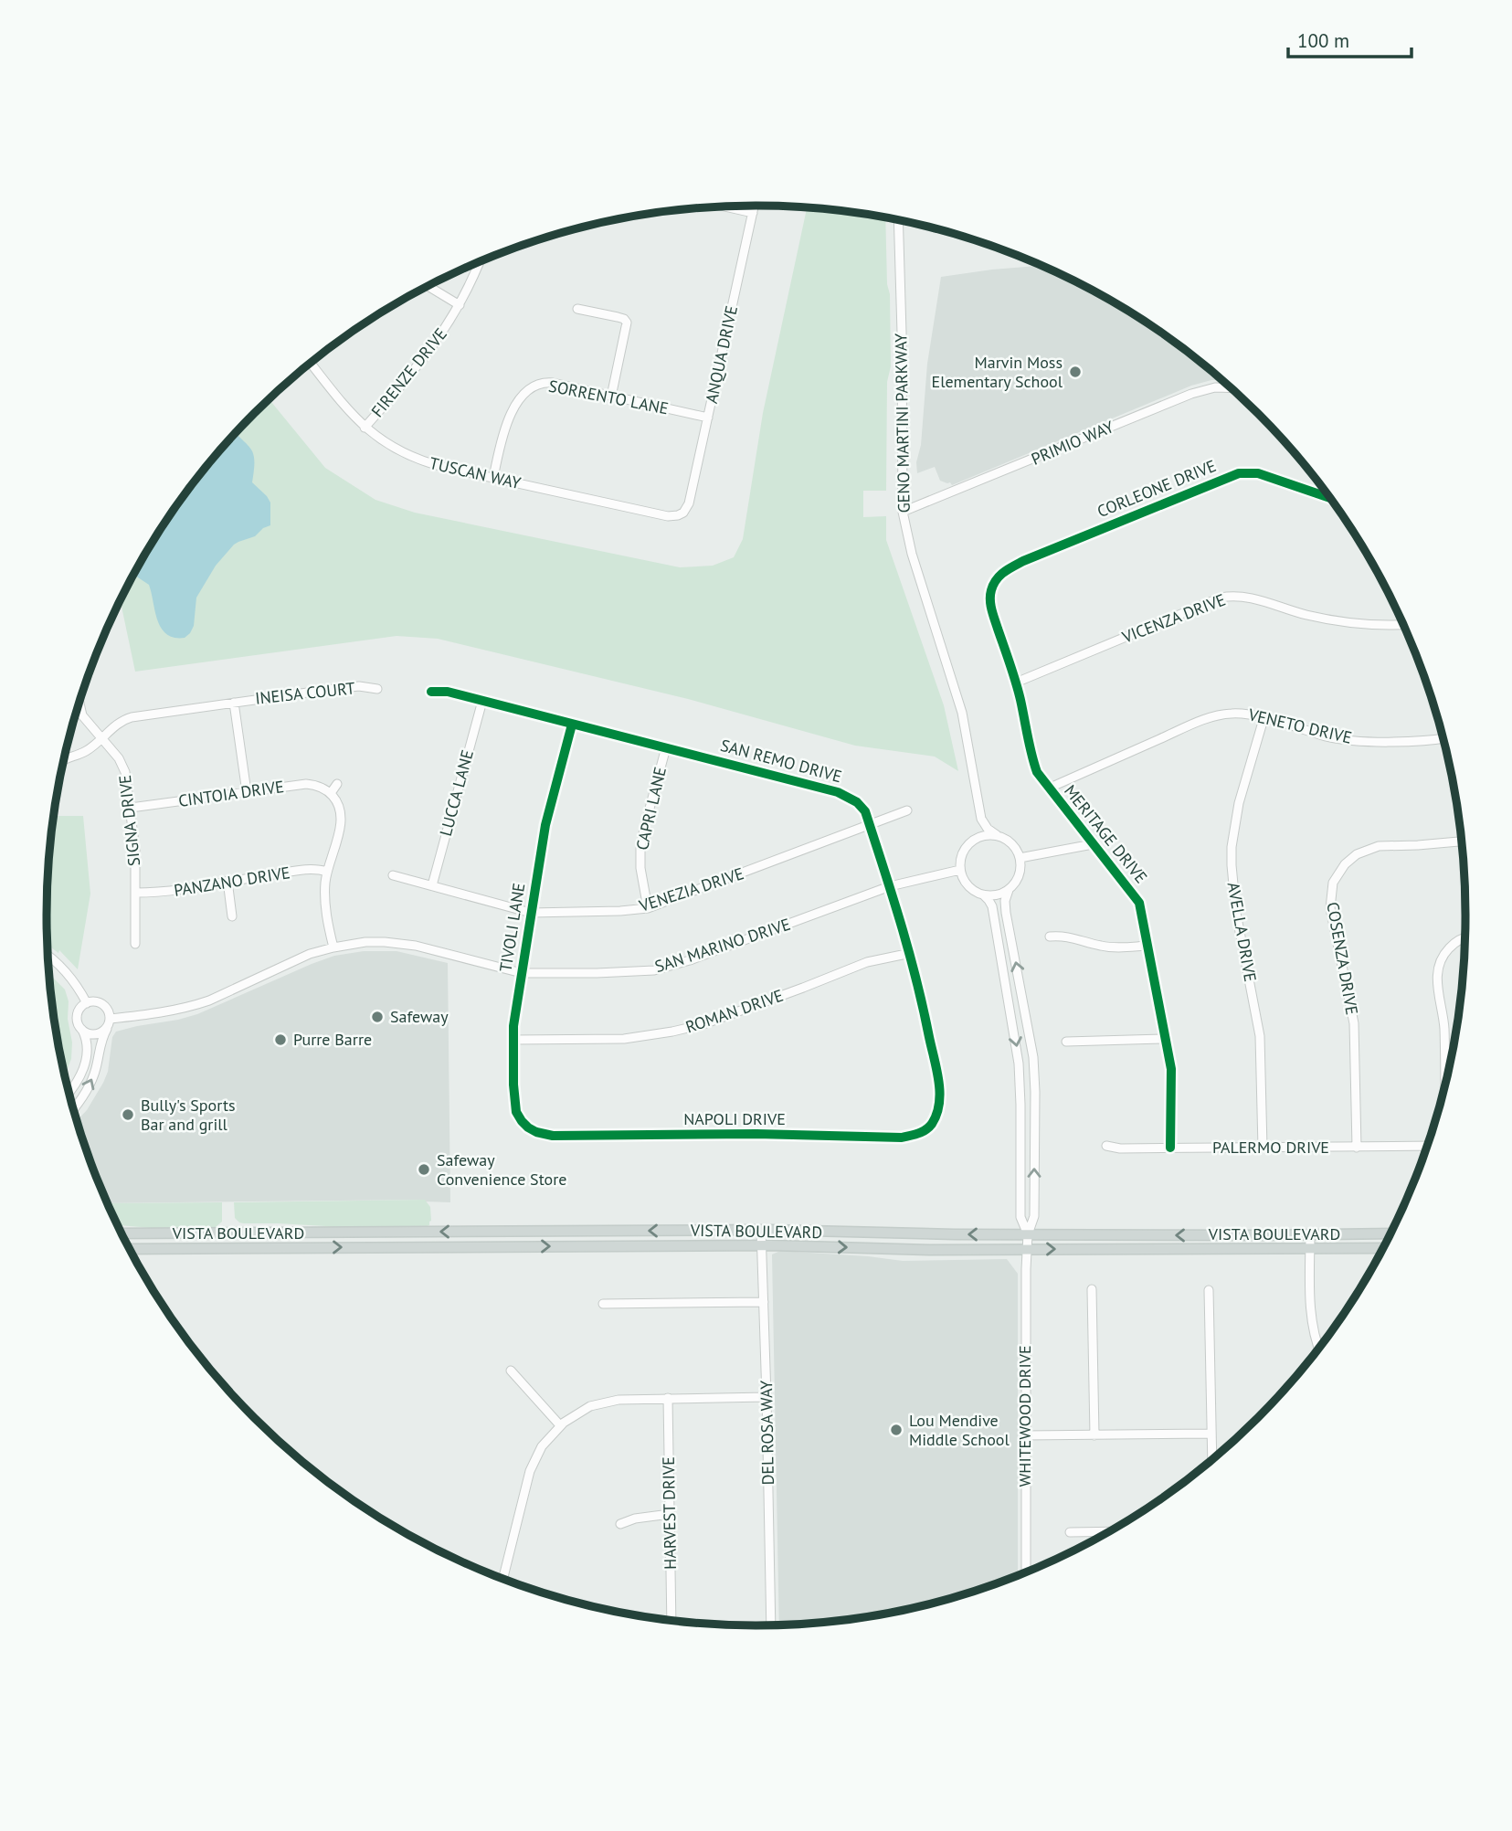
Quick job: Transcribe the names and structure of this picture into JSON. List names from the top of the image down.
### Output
{
  "streets": {
    "main road": ["VISTA BOULEVARD"],
    "street": [
      "ANQUA DRIVE",
      "FIRENZE DRIVE",
      "SORRENTO LANE",
      "GENO MARTINI PARKWAY",
      "PRIMIO WAY",
      "TUSCAN WAY",
      "CORLEONE DRIVE",
      "VICENZA DRIVE",
      "INEISA COURT",
      "VENETO DRIVE",
      "SAN REMO DRIVE",
      "LUCCA LANE",
      "CINTOIA DRIVE",
      "CAPRI LANE",
      "SIGNA DRIVE",
      "MERITAGE DRIVE",
      "PANZANO DRIVE",
      "VENEZIA DRIVE",
      "TIVOLI LANE",
      "AVELLA DRIVE",
      "SAN MARINO DRIVE",
      "COSENZA DRIVE",
      "ROMAN DRIVE",
      "NAPOLI DRIVE",
      "PALERMO DRIVE",
      "WHITEWOOD DRIVE",
      "DEL ROSA WAY",
      "HARVEST DRIVE"
    ]
  },
  "crossings": [
    ["ANQUA DRIVE", "SORRENTO LANE"],
    ["ANQUA DRIVE", "TUSCAN WAY"],
    ["FIRENZE DRIVE", "TUSCAN WAY"],
    ["SORRENTO LANE", "TUSCAN WAY"],
    ["GENO MARTINI PARKWAY", "PRIMIO WAY"],
    ["CORLEONE DRIVE", "MERITAGE DRIVE"],
    ["VICENZA DRIVE", "MERITAGE DRIVE"],
    ["INEISA COURT", "SIGNA DRIVE"],
    ["VENETO DRIVE", "MERITAGE DRIVE"],
    ["VENETO DRIVE", "AVELLA DRIVE"],
    ["SAN REMO DRIVE", "LUCCA LANE"],
    ["SAN REMO DRIVE", "CAPRI LANE"],
    ["SAN REMO DRIVE", "VENEZIA DRIVE"],
    ["SAN REMO DRIVE", "TIVOLI LANE"],
    ["SAN REMO DRIVE", "SAN MARINO DRIVE"],
    ["SAN REMO DRIVE", "ROMAN DRIVE"],
    ["SAN REMO DRIVE", "NAPOLI DRIVE"],
    ["LUCCA LANE", "VENEZIA DRIVE"],
    ["CINTOIA DRIVE", "SIGNA DRIVE"],
    ["CAPRI LANE", "VENEZIA DRIVE"],
    ["SIGNA DRIVE", "PANZANO DRIVE"],
    ["MERITAGE DRIVE", "PALERMO DRIVE"],
    ["VENEZIA DRIVE", "TIVOLI LANE"],
    ["TIVOLI LANE", "SAN MARINO DRIVE"],
    ["TIVOLI LANE", "ROMAN DRIVE"],
    ["TIVOLI LANE", "NAPOLI DRIVE"],
    ["AVELLA DRIVE", "PALERMO DRIVE"],
    ["COSENZA DRIVE", "PALERMO DRIVE"],
    ["VISTA BOULEVARD", "WHITEWOOD DRIVE"],
    ["VISTA BOULEVARD", "DEL ROSA WAY"]
  ],
  "places": [
    "Marvin Moss Elementary School",
    "Safeway",
    "Purre Barre",
    "Bully's Sports Bar and grill",
    "Safeway Convenience Store",
    "Lou Mendive Middle School"
  ],
  "scale_bar": "100 m"
}
